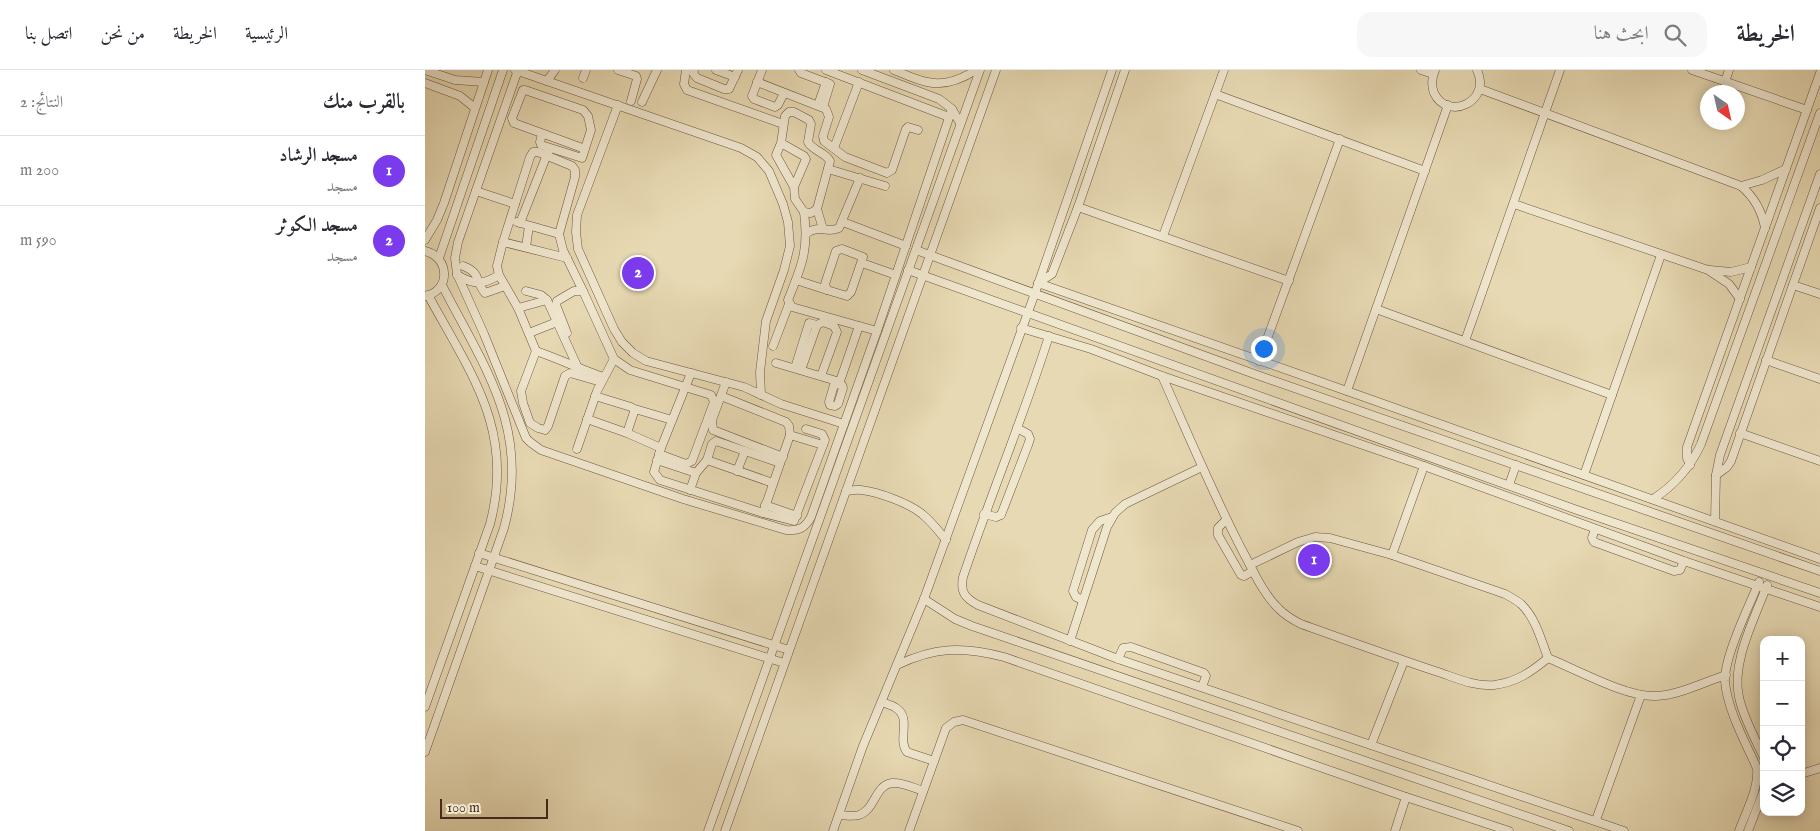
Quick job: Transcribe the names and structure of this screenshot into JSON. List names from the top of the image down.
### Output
{
  "scale_bar": "100 m",
  "north": "bottom right",
  "page": {
    "header": "الخريطة",
    "search": "ابحث هنا",
    "nav": [
      "الرئيسية",
      "الخريطة",
      "من نحن",
      "اتصل بنا"
    ],
    "heading": ["بالقرب منك", "النتائج: 2"],
    "list": [
      {
        "mark": "1",
        "name": "مسجد الرشاد",
        "note": "مسجد",
        "value": "200 m"
      },
      {
        "mark": "2",
        "name": "مسجد الكوثر",
        "note": "مسجد",
        "value": "590 m"
      }
    ],
    "pins": ["2", "1"],
    "map_buttons": ["+", "−"],
    "scale": "100 m"
  }
}
